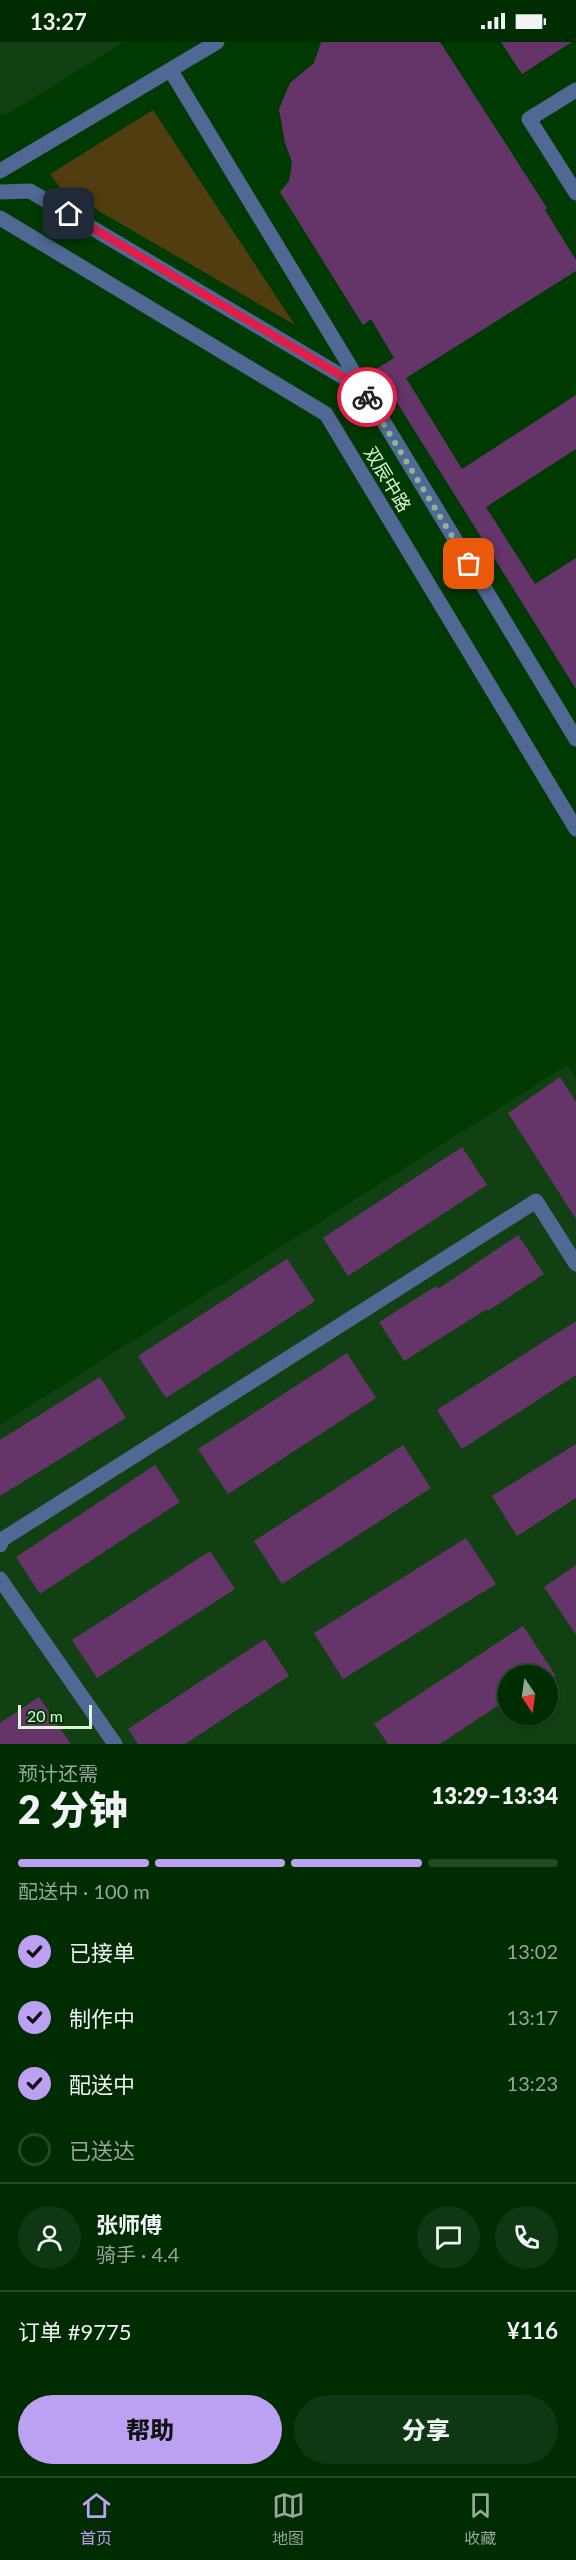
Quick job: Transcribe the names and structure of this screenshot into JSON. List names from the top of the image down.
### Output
{
  "streets": {
    "street": ["双辰中路"]
  },
  "scale_bar": "20 m",
  "north": "bottom",
  "page": {
    "status": "13:27",
    "scale": "20 m",
    "heading": ["2 分钟", "预计还需", "13:29–13:34"],
    "panel": [
      "张师傅",
      "骑手 · 4.4",
      "订单 #9775",
      "¥116"
    ],
    "bar": "配送中 · 100 m",
    "list": [
      ["已接单", "13:02"],
      ["制作中", "13:17"],
      ["配送中", "13:23"],
      "已送达"
    ],
    "buttons": ["帮助", "分享"],
    "tabs": ["首页", "地图", "收藏"]
  }
}
